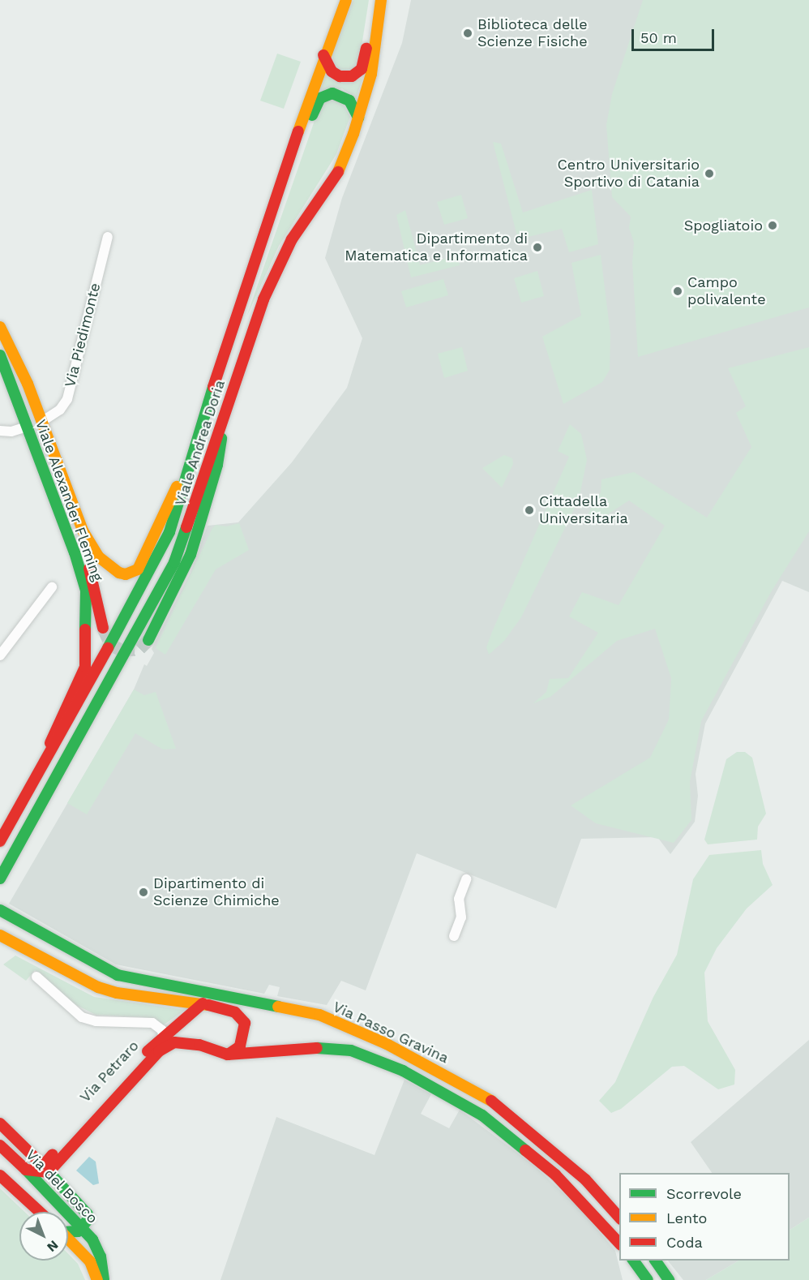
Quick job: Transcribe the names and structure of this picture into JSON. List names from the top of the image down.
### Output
{
  "streets": {
    "main road": [
      "Viale Andrea Doria",
      "Viale Alexander Fleming",
      "Via Passo Gravina",
      "Via Petraro",
      "Via del Bosco"
    ],
    "street": ["Via Piedimonte"]
  },
  "crossings": [
    ["Via Piedimonte", "Viale Alexander Fleming"],
    ["Viale Andrea Doria", "Viale Alexander Fleming"],
    ["Via Petraro", "Via del Bosco"]
  ],
  "places": [
    "Biblioteca delle Scienze Fisiche",
    "Centro Universitario Sportivo di Catania",
    "Spogliatoio",
    "Dipartimento di Matematica e Informatica",
    "Campo polivalente",
    "Cittadella Universitaria",
    "Dipartimento di Scienze Chimiche"
  ],
  "legend": ["Scorrevole", "Lento", "Coda"],
  "scale_bar": "50 m",
  "north": "bottom right"
}
